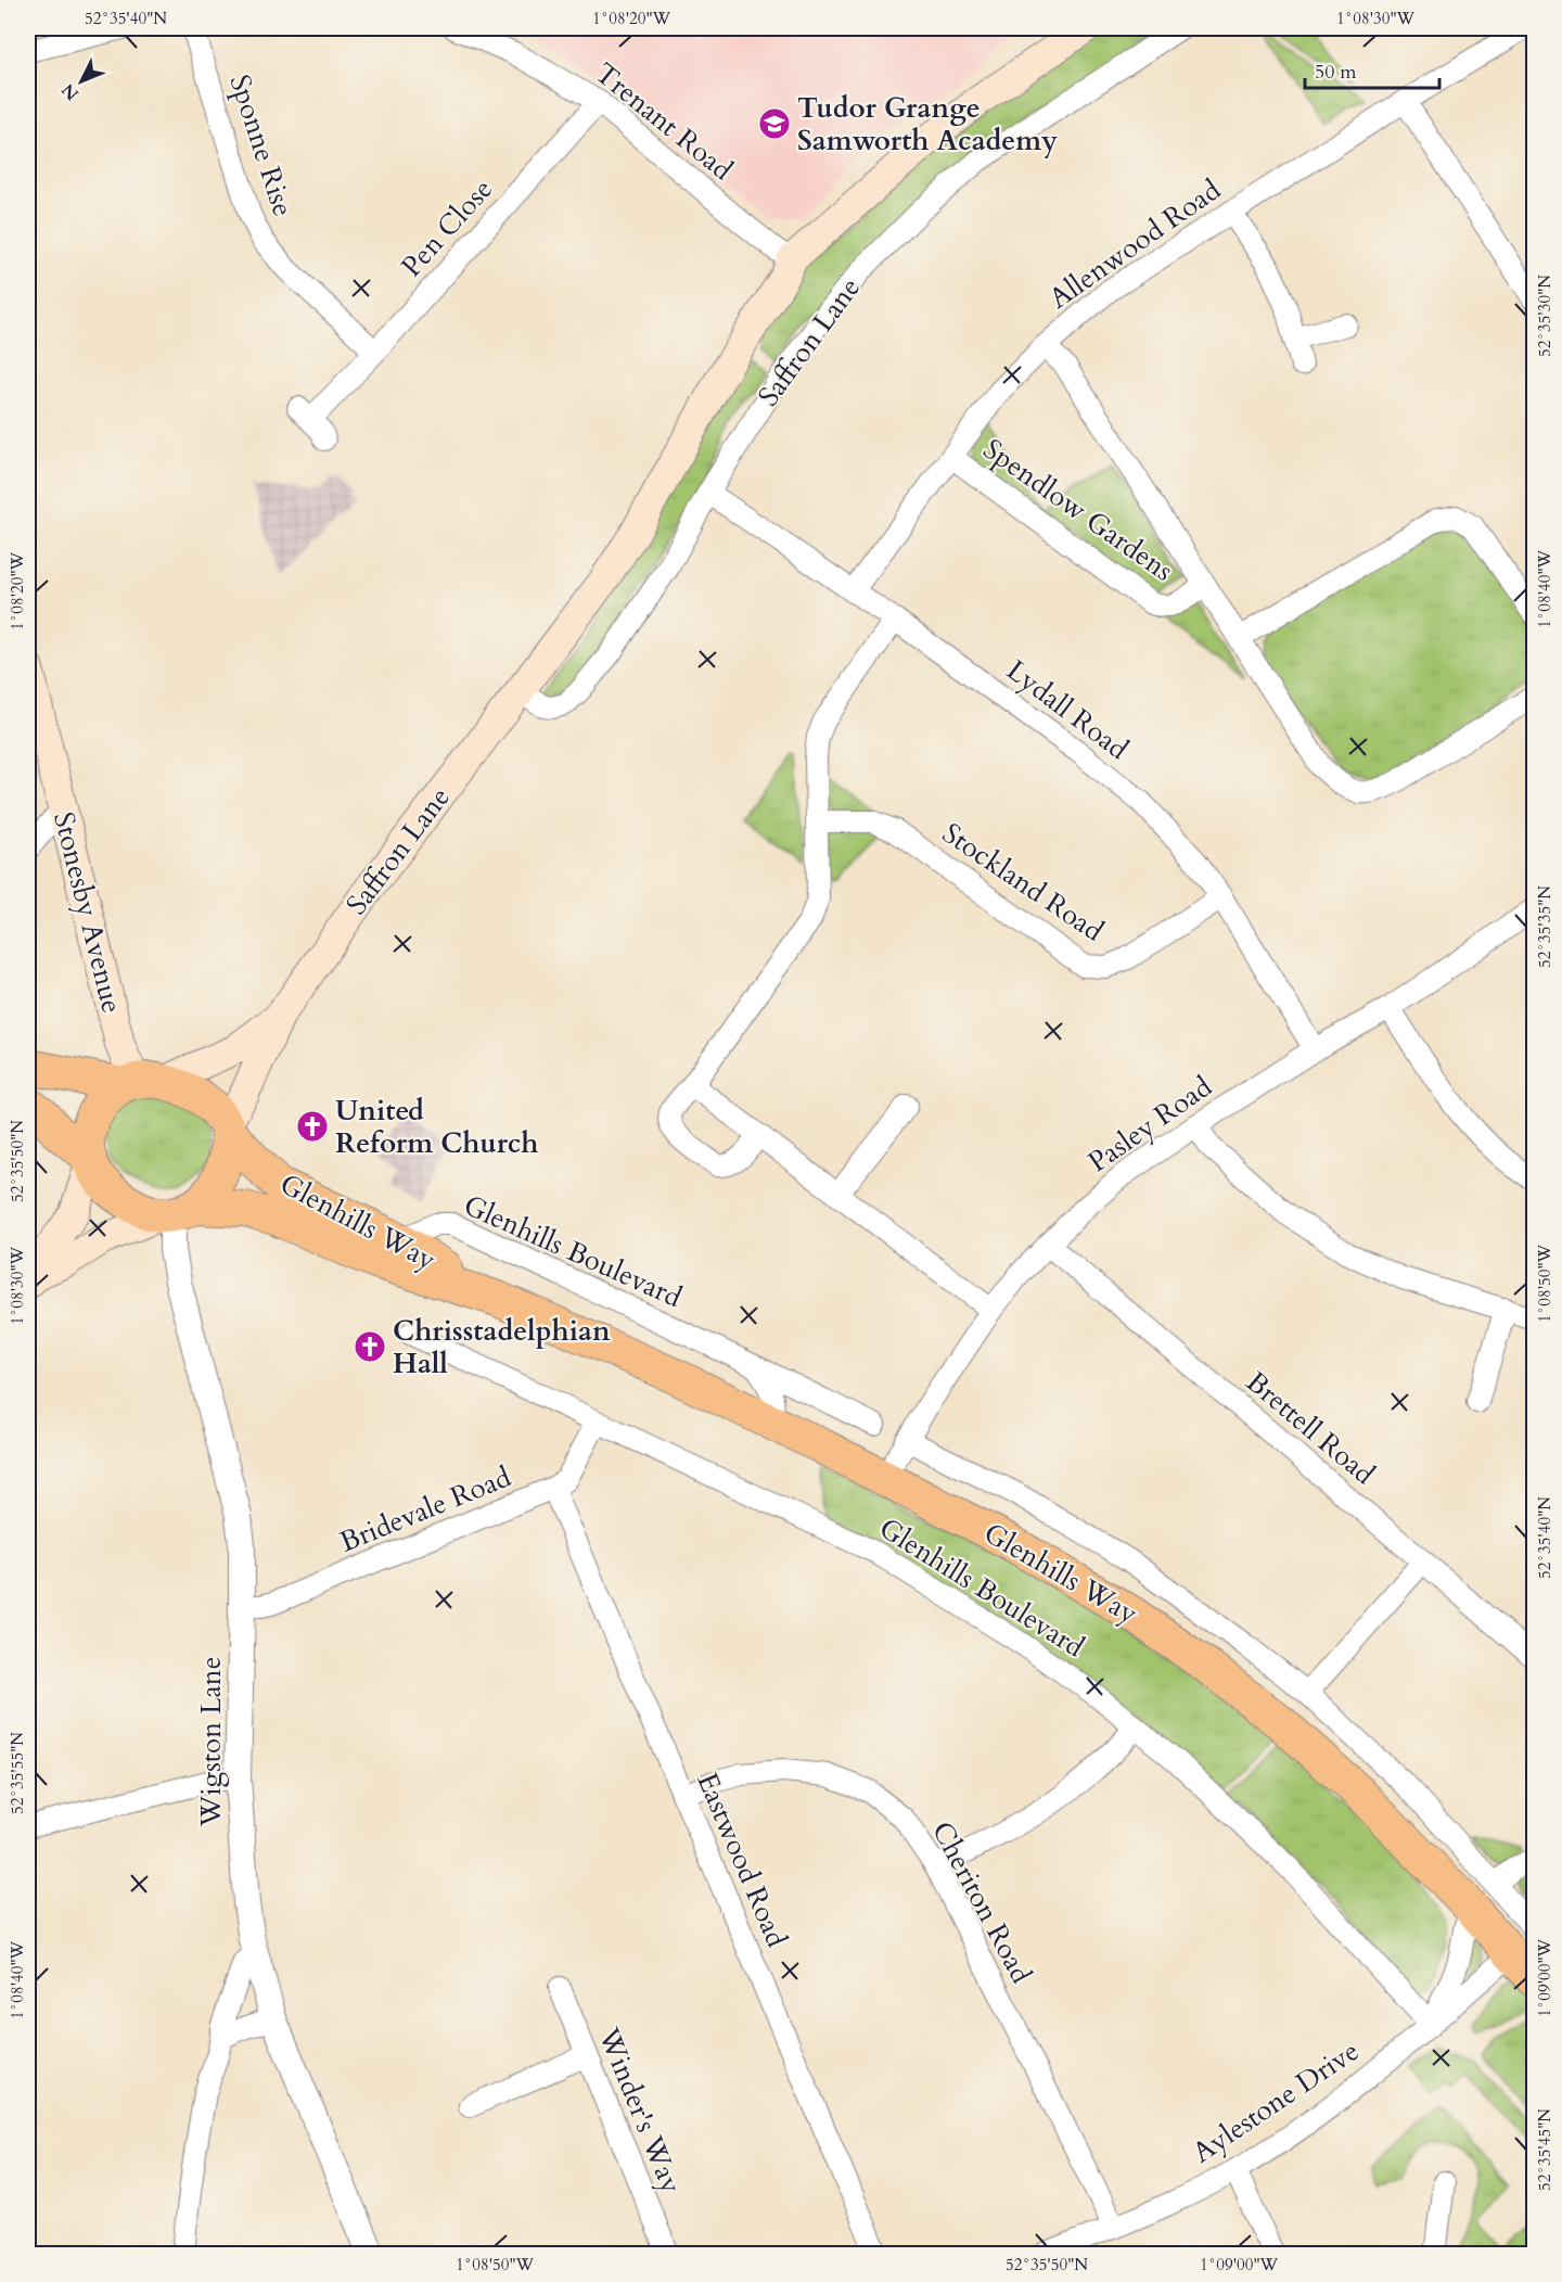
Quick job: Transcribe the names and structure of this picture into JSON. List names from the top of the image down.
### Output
{
  "streets": {
    "highway": ["Glenhills Way"],
    "main road": ["Saffron Lane", "Stonesby Avenue"],
    "street": [
      "Trenant Road",
      "Sponne Rise",
      "Pen Close",
      "Allenwood Road",
      "Spendlow Gardens",
      "Lydall Road",
      "Stockland Road",
      "Pasley Road",
      "Glenhills Boulevard",
      "Brettell Road",
      "Bridevale Road",
      "Wigston Lane",
      "Eastwood Road",
      "Cheriton Road",
      "Aylestone Drive",
      "Winder's Way"
    ]
  },
  "crossings": [
    ["Trenant Road", "Pen Close"],
    ["Trenant Road", "Saffron Lane"],
    ["Sponne Rise", "Pen Close"],
    ["Allenwood Road", "Spendlow Gardens"],
    ["Allenwood Road", "Lydall Road"],
    ["Saffron Lane", "Lydall Road"],
    ["Saffron Lane", "Stonesby Avenue"],
    ["Saffron Lane", "Glenhills Way"],
    ["Saffron Lane", "Wigston Lane"],
    ["Lydall Road", "Stockland Road"],
    ["Lydall Road", "Pasley Road"],
    ["Stonesby Avenue", "Glenhills Way"],
    ["Stonesby Avenue", "Wigston Lane"],
    ["Pasley Road", "Glenhills Way"],
    ["Pasley Road", "Brettell Road"],
    ["Glenhills Way", "Glenhills Boulevard"],
    ["Glenhills Way", "Wigston Lane"],
    ["Glenhills Way", "Aylestone Drive"],
    ["Glenhills Boulevard", "Bridevale Road"],
    ["Glenhills Boulevard", "Aylestone Drive"],
    ["Bridevale Road", "Wigston Lane"],
    ["Bridevale Road", "Eastwood Road"],
    ["Eastwood Road", "Cheriton Road"],
    ["Cheriton Road", "Aylestone Drive"]
  ],
  "places": {
    "school or university": ["Tudor Grange Samworth Academy"],
    "church": ["United Reform Church", "Chrisstadelphian Hall"]
  },
  "scale_bar": "50 m",
  "north": "bottom left",
  "coordinates": [
    "52°35'40\"N",
    "1°08'20\"W",
    "1°08'30\"W",
    "52°35'30\"N",
    "1°08'40\"W",
    "52°35'35\"N",
    "52°35'50\"N",
    "1°08'50\"W",
    "52°35'55\"N",
    "1°09'00\"W",
    "52°35'45\"N"
  ]
}
